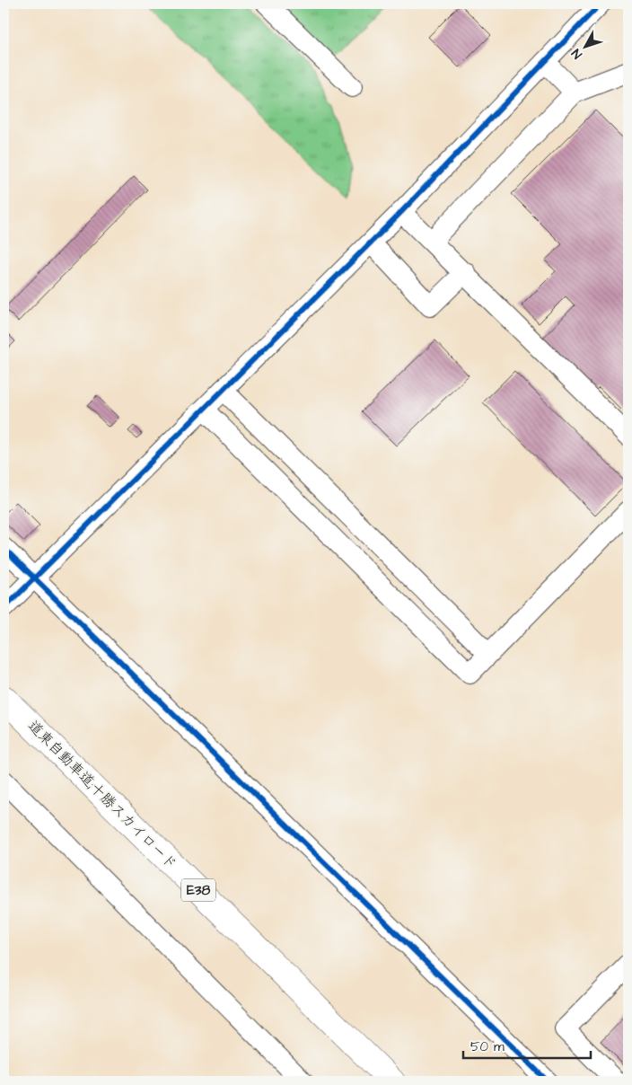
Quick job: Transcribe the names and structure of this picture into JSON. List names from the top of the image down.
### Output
{
  "streets": {
    "highway": ["道東自動車道;十勝スカイロード", "E38"]
  },
  "scale_bar": "50 m",
  "north": "bottom left"
}
